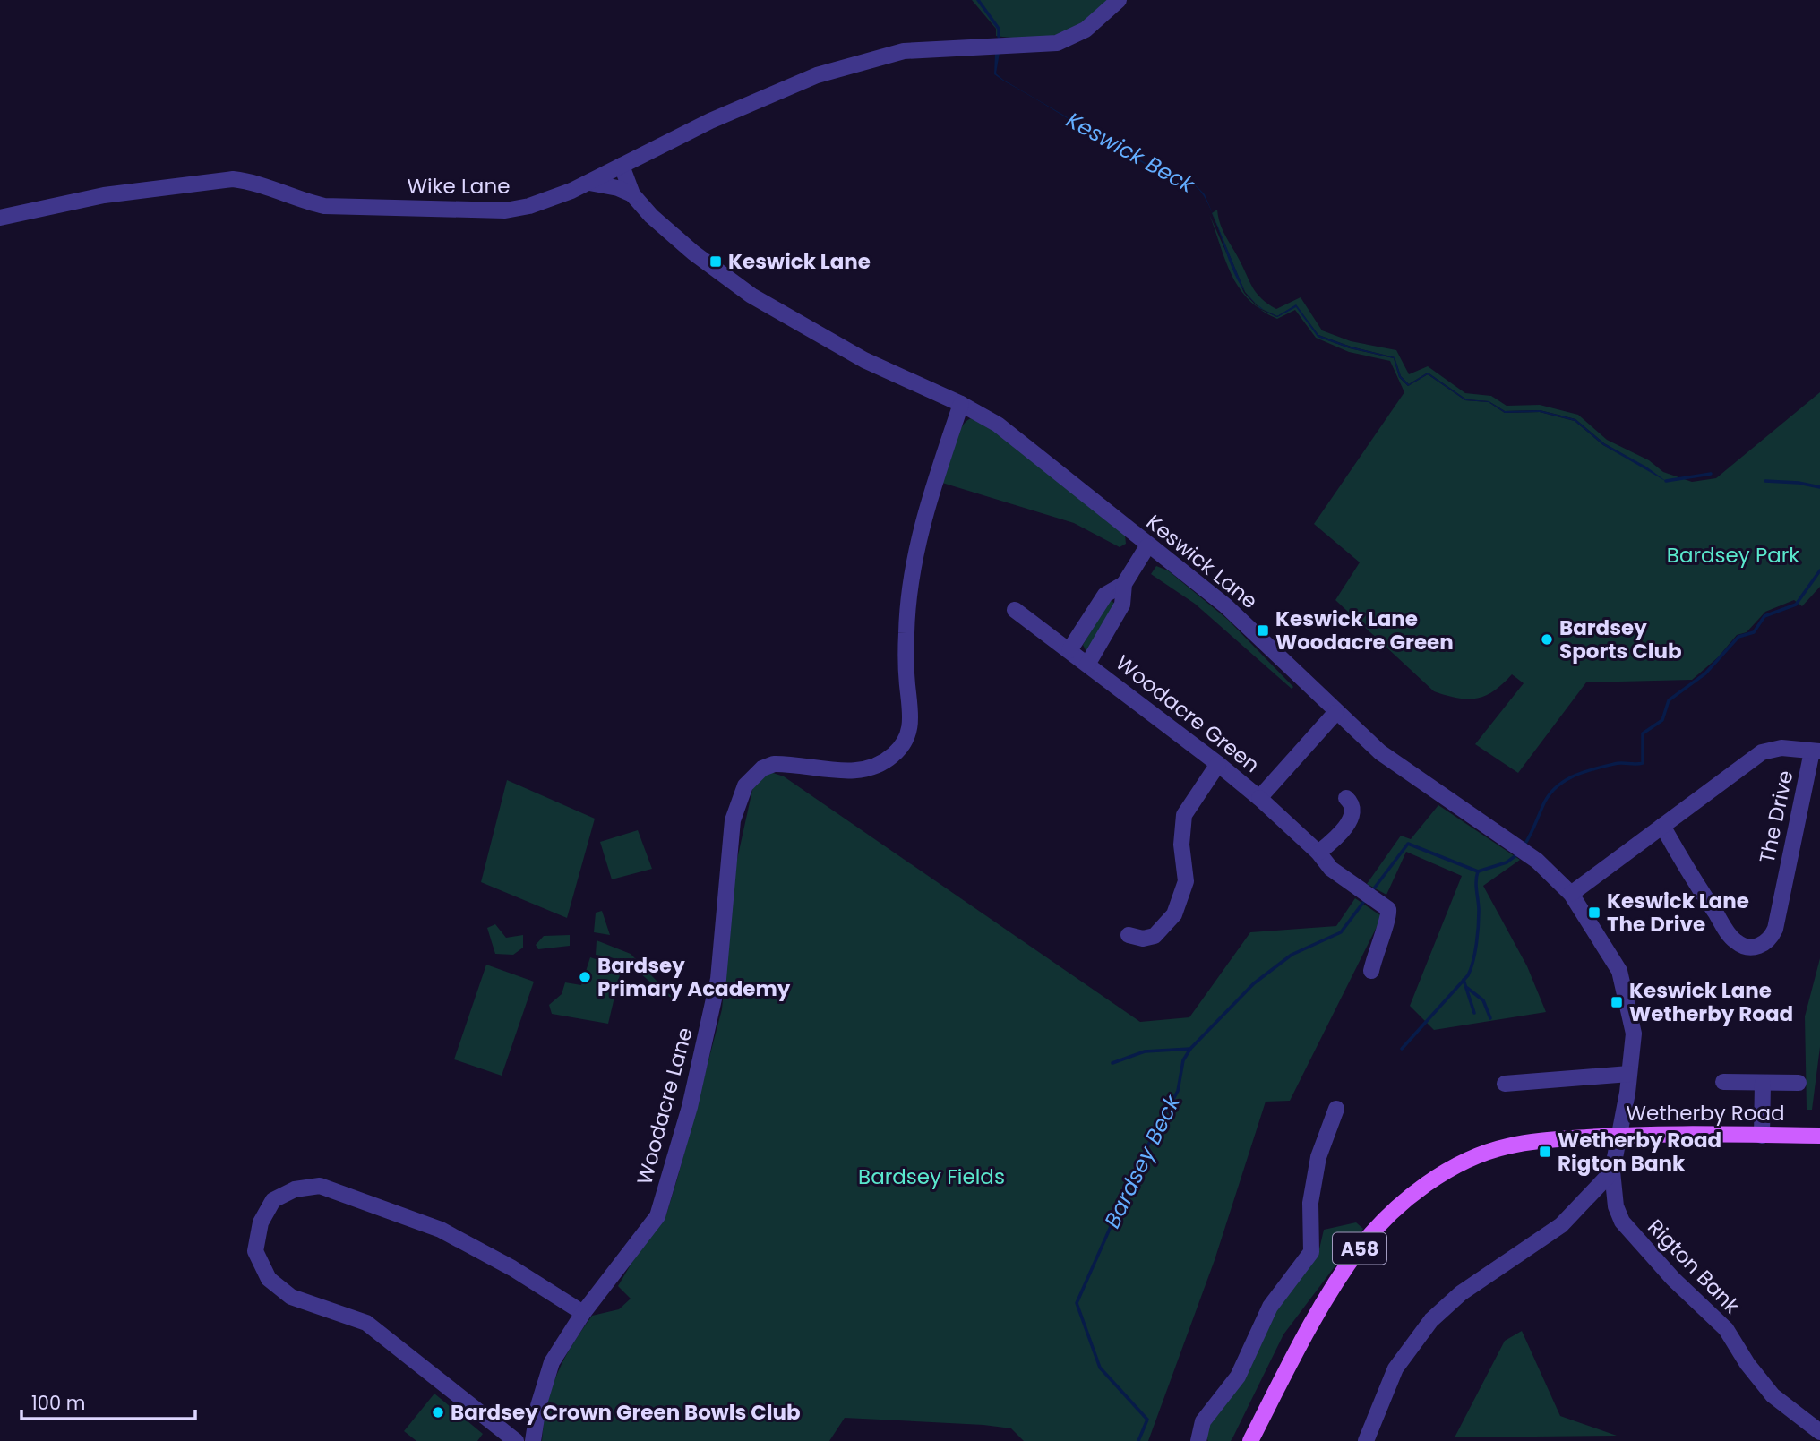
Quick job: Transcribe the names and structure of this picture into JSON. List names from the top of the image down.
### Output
{
  "streets": {
    "main road": ["Wetherby Road", "A58"],
    "street": [
      "Wike Lane",
      "Keswick Lane",
      "Woodacre Green",
      "The Drive",
      "Woodacre Lane",
      "Rigton Bank"
    ]
  },
  "crossings": [
    ["Wike Lane", "Keswick Lane"],
    ["Keswick Lane", "Woodacre Green"],
    ["Keswick Lane", "The Drive"],
    ["Keswick Lane", "Woodacre Lane"],
    ["Keswick Lane", "Wetherby Road"],
    ["Keswick Lane", "Rigton Bank"],
    ["Wetherby Road", "Rigton Bank"]
  ],
  "water": ["Keswick Beck", "Bardsey Beck"],
  "parks": ["Bardsey Park", "Bardsey Fields"],
  "places": {
    "transit": [
      "Keswick Lane",
      "Keswick Lane Woodacre Green",
      "Keswick Lane The Drive",
      "Keswick Lane Wetherby Road",
      "Wetherby Road Rigton Bank"
    ],
    "other": ["Bardsey Sports Club", "Bardsey Primary Academy", "Bardsey Crown Green Bowls Club"]
  },
  "scale_bar": "100 m"
}
